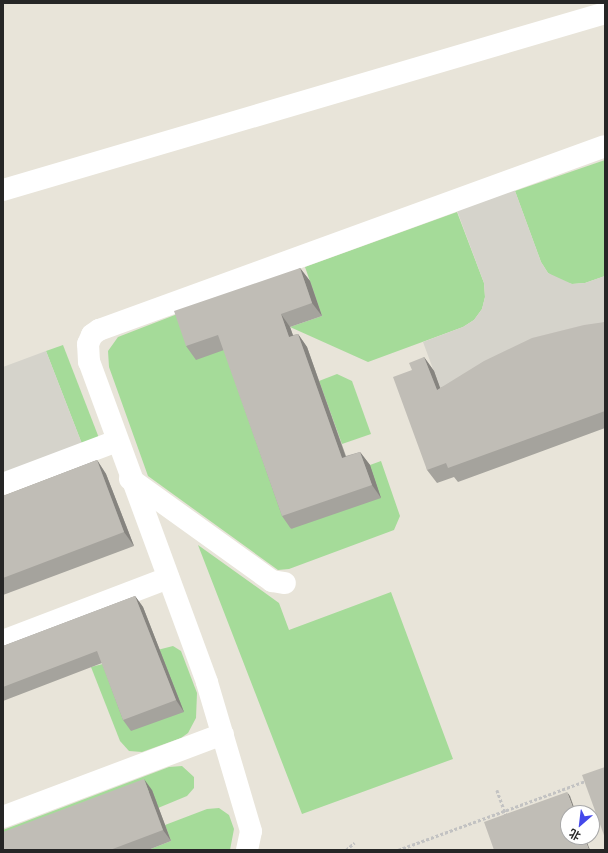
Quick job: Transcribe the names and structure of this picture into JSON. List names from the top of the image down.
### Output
{
  "north": "bottom left"
}
